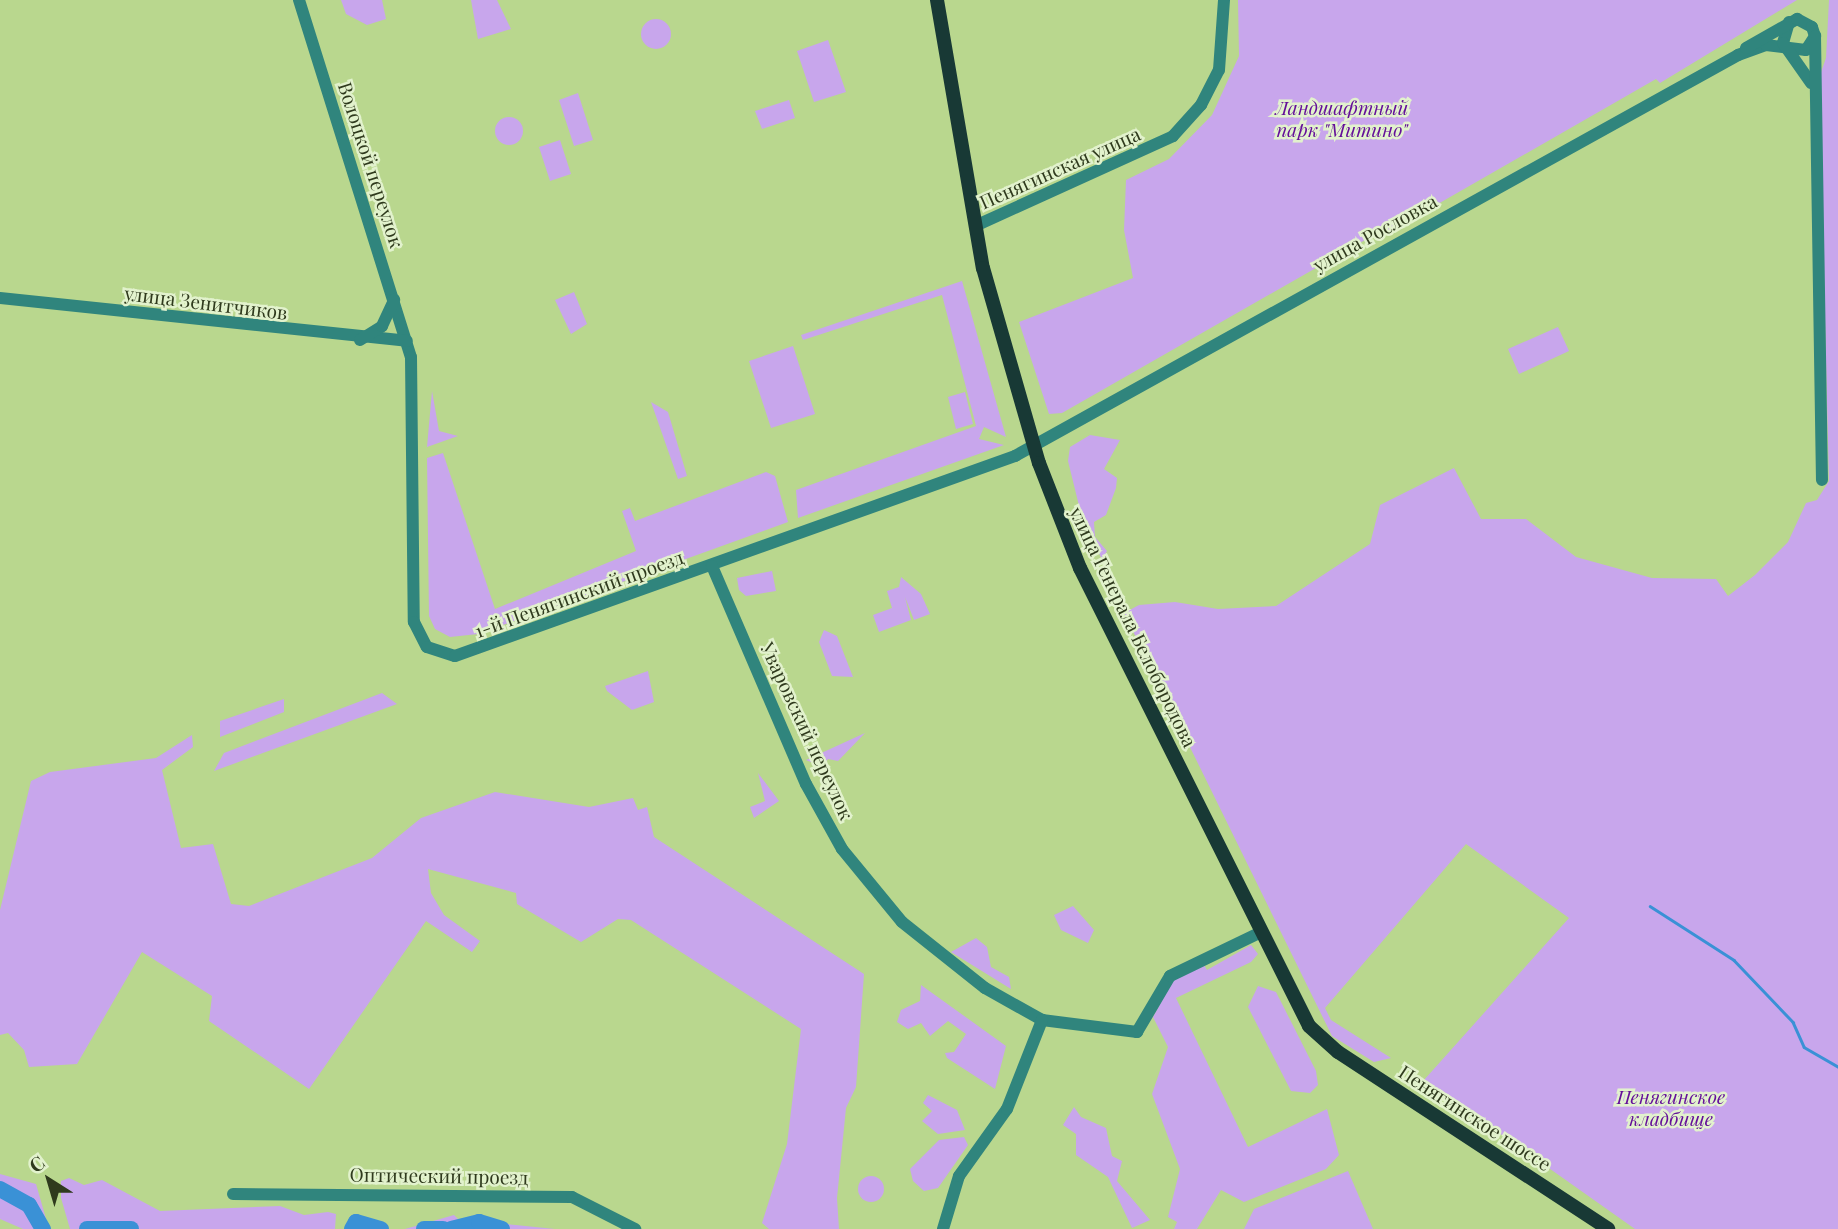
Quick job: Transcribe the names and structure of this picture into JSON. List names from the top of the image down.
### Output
{
  "streets": {
    "main road": ["улица Генерала Белобородова", "Пенягинское шоссе"],
    "street": [
      "Волоцкой переулок",
      "Пенягинская улица",
      "улица Рословка",
      "улица Зенитчиков",
      "1-й Пенягинский проезд",
      "Уваровский переулок",
      "Оптический проезд"
    ]
  },
  "crossings": [
    ["Волоцкой переулок", "улица Зенитчиков"],
    ["Волоцкой переулок", "1-й Пенягинский проезд"],
    ["Пенягинская улица", "улица Генерала Белобородова"],
    ["улица Рословка", "1-й Пенягинский проезд"],
    ["улица Рословка", "улица Генерала Белобородова"],
    ["улица Зенитчиков", "1-й Пенягинский проезд"],
    ["1-й Пенягинский проезд", "улица Генерала Белобородова"],
    ["1-й Пенягинский проезд", "Уваровский переулок"],
    ["улица Генерала Белобородова", "Уваровский переулок"],
    ["улица Генерала Белобородова", "Пенягинское шоссе"]
  ],
  "parks": ["Ландшафтный парк \"Митино\"", "Пенягинское кладбище"],
  "north": "top left"
}
